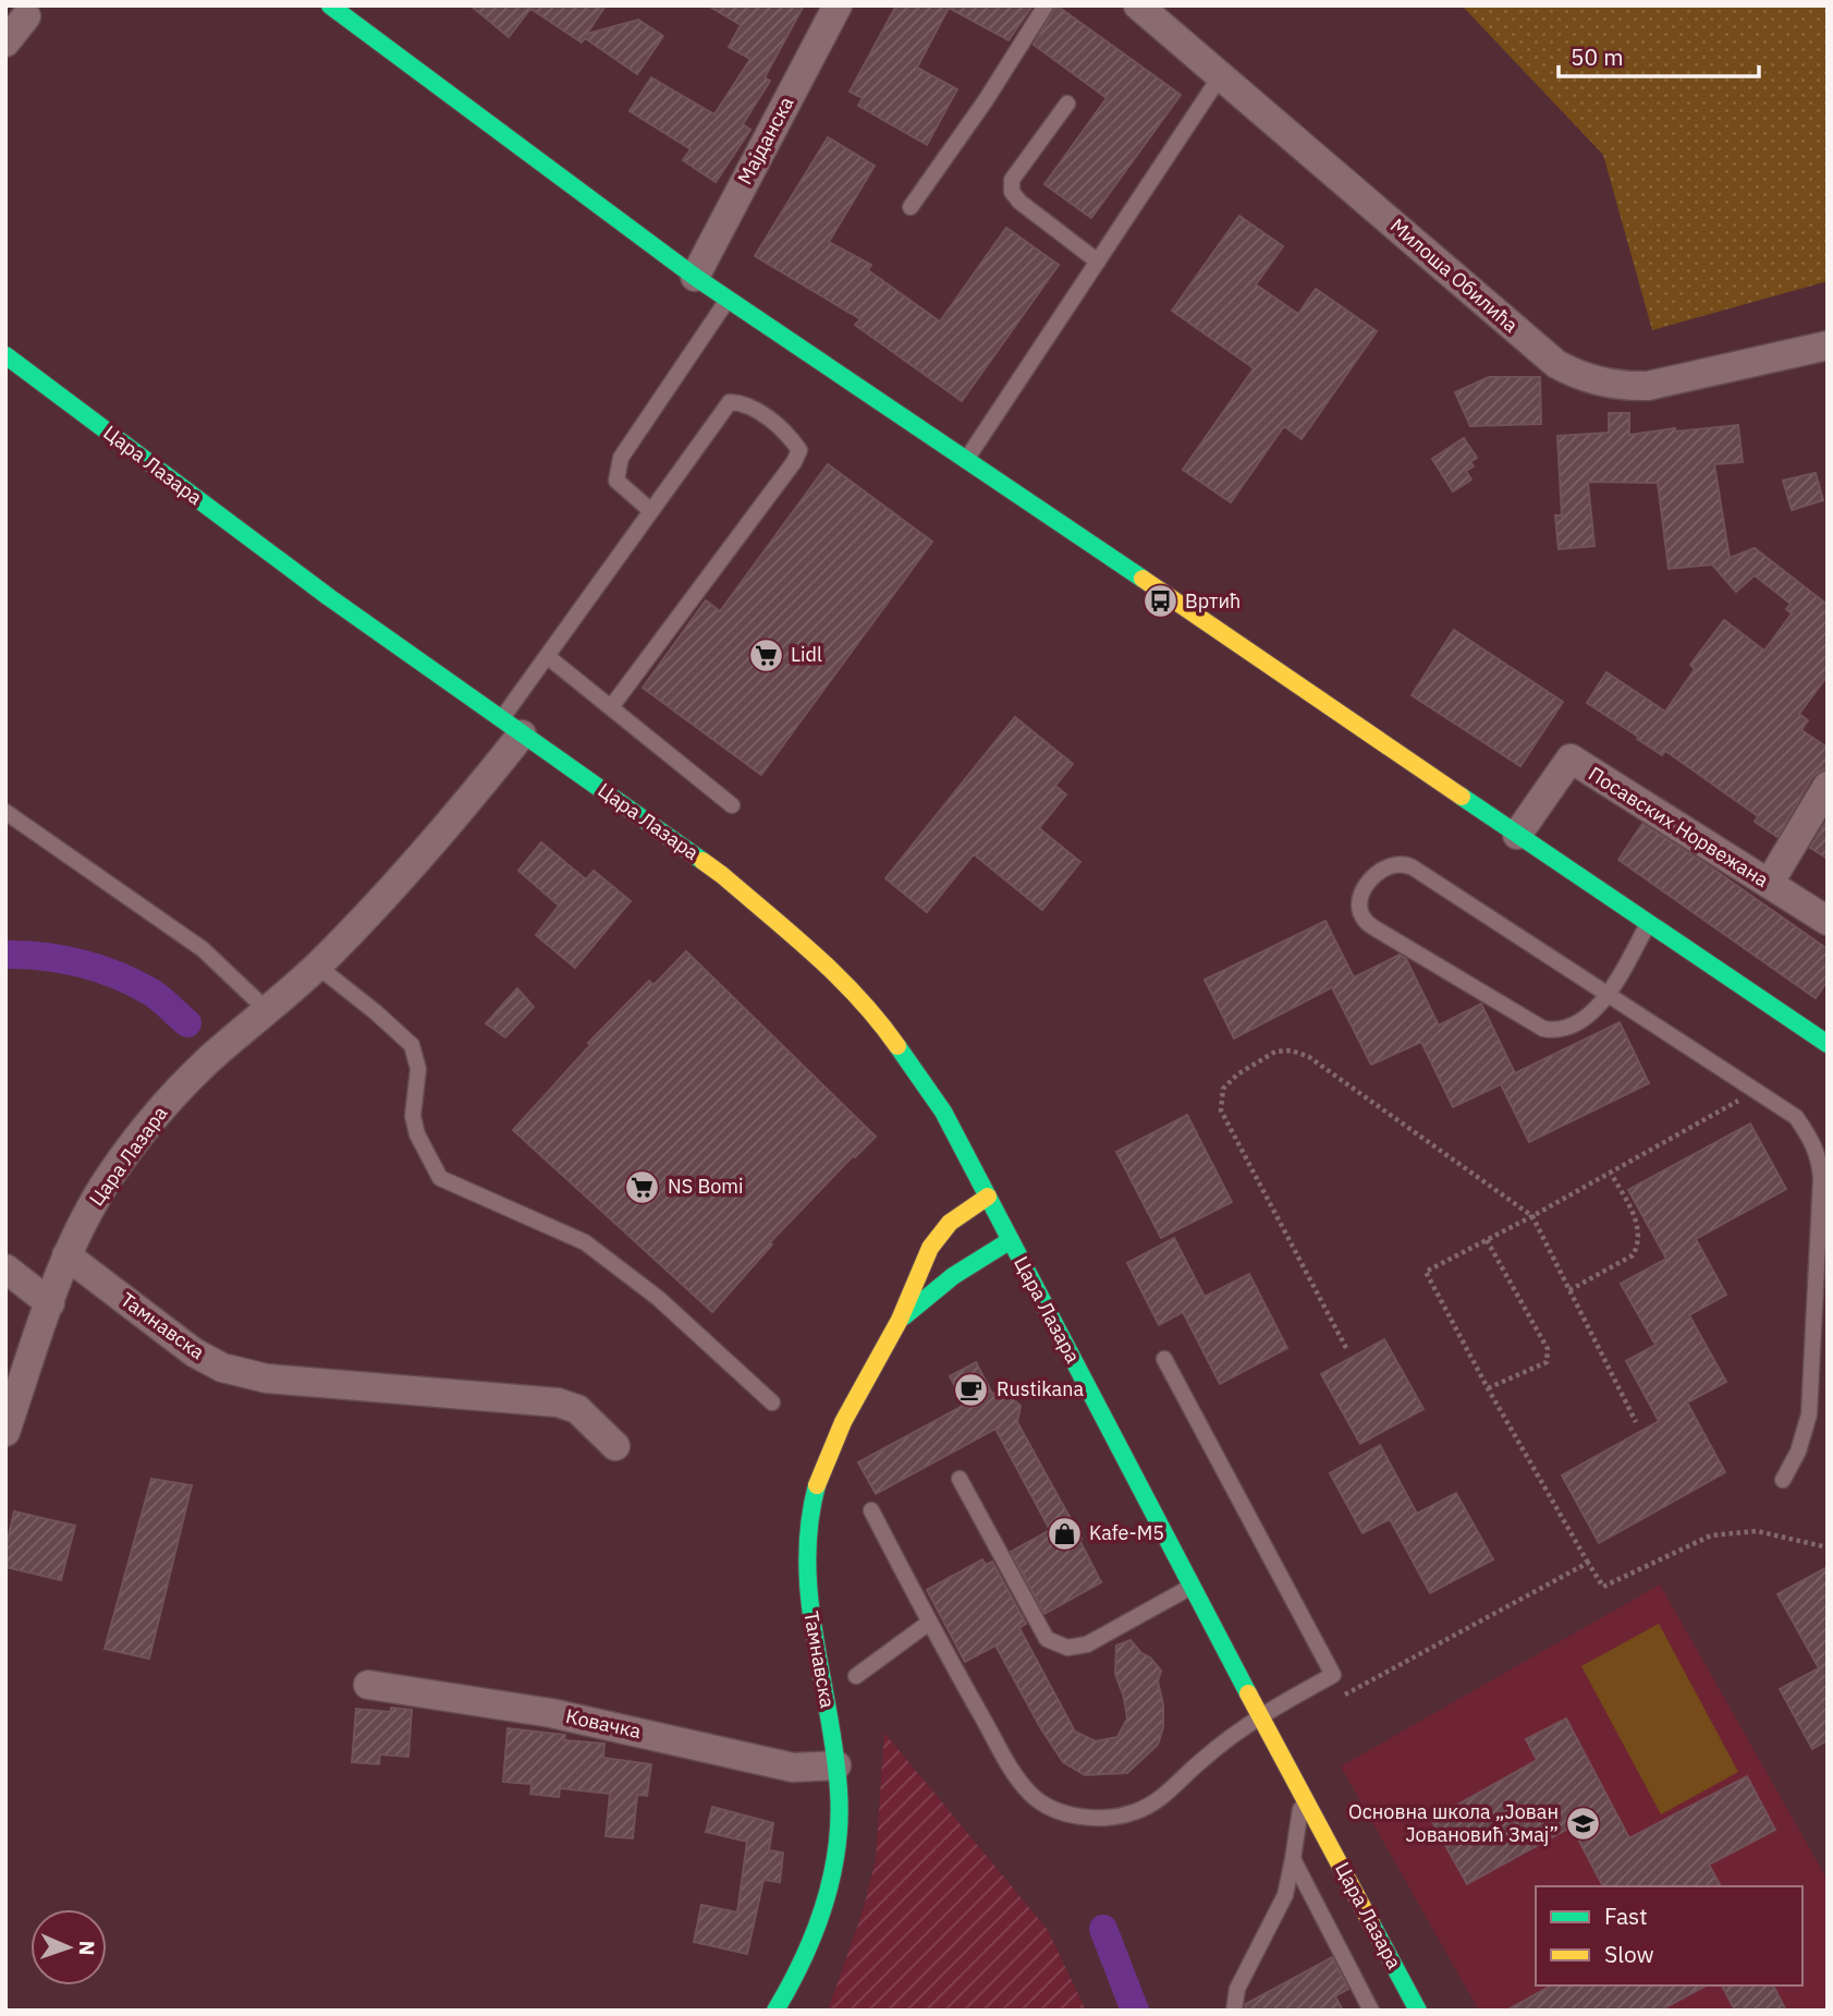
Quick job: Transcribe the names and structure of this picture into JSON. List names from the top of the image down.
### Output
{
  "streets": {
    "street": [
      "Мајданска",
      "Милоша Обилића",
      "Цара Лазара",
      "Посавских Норвежана",
      "Тамнавска",
      "Ковачка"
    ]
  },
  "crossings": [
    ["Цара Лазара", "Тамнавска"],
    ["Тамнавска", "Ковачка"]
  ],
  "places": {
    "bus stop": ["Вртић"],
    "supermarket": ["Lidl", "NS Bomi"],
    "cafe": ["Rustikana"],
    "shop": ["Kafe-M5"],
    "school or university": ["Основна школа „Јован Јовановић Змај”"]
  },
  "legend": ["Fast", "Slow"],
  "scale_bar": "50 m",
  "north": "right"
}
